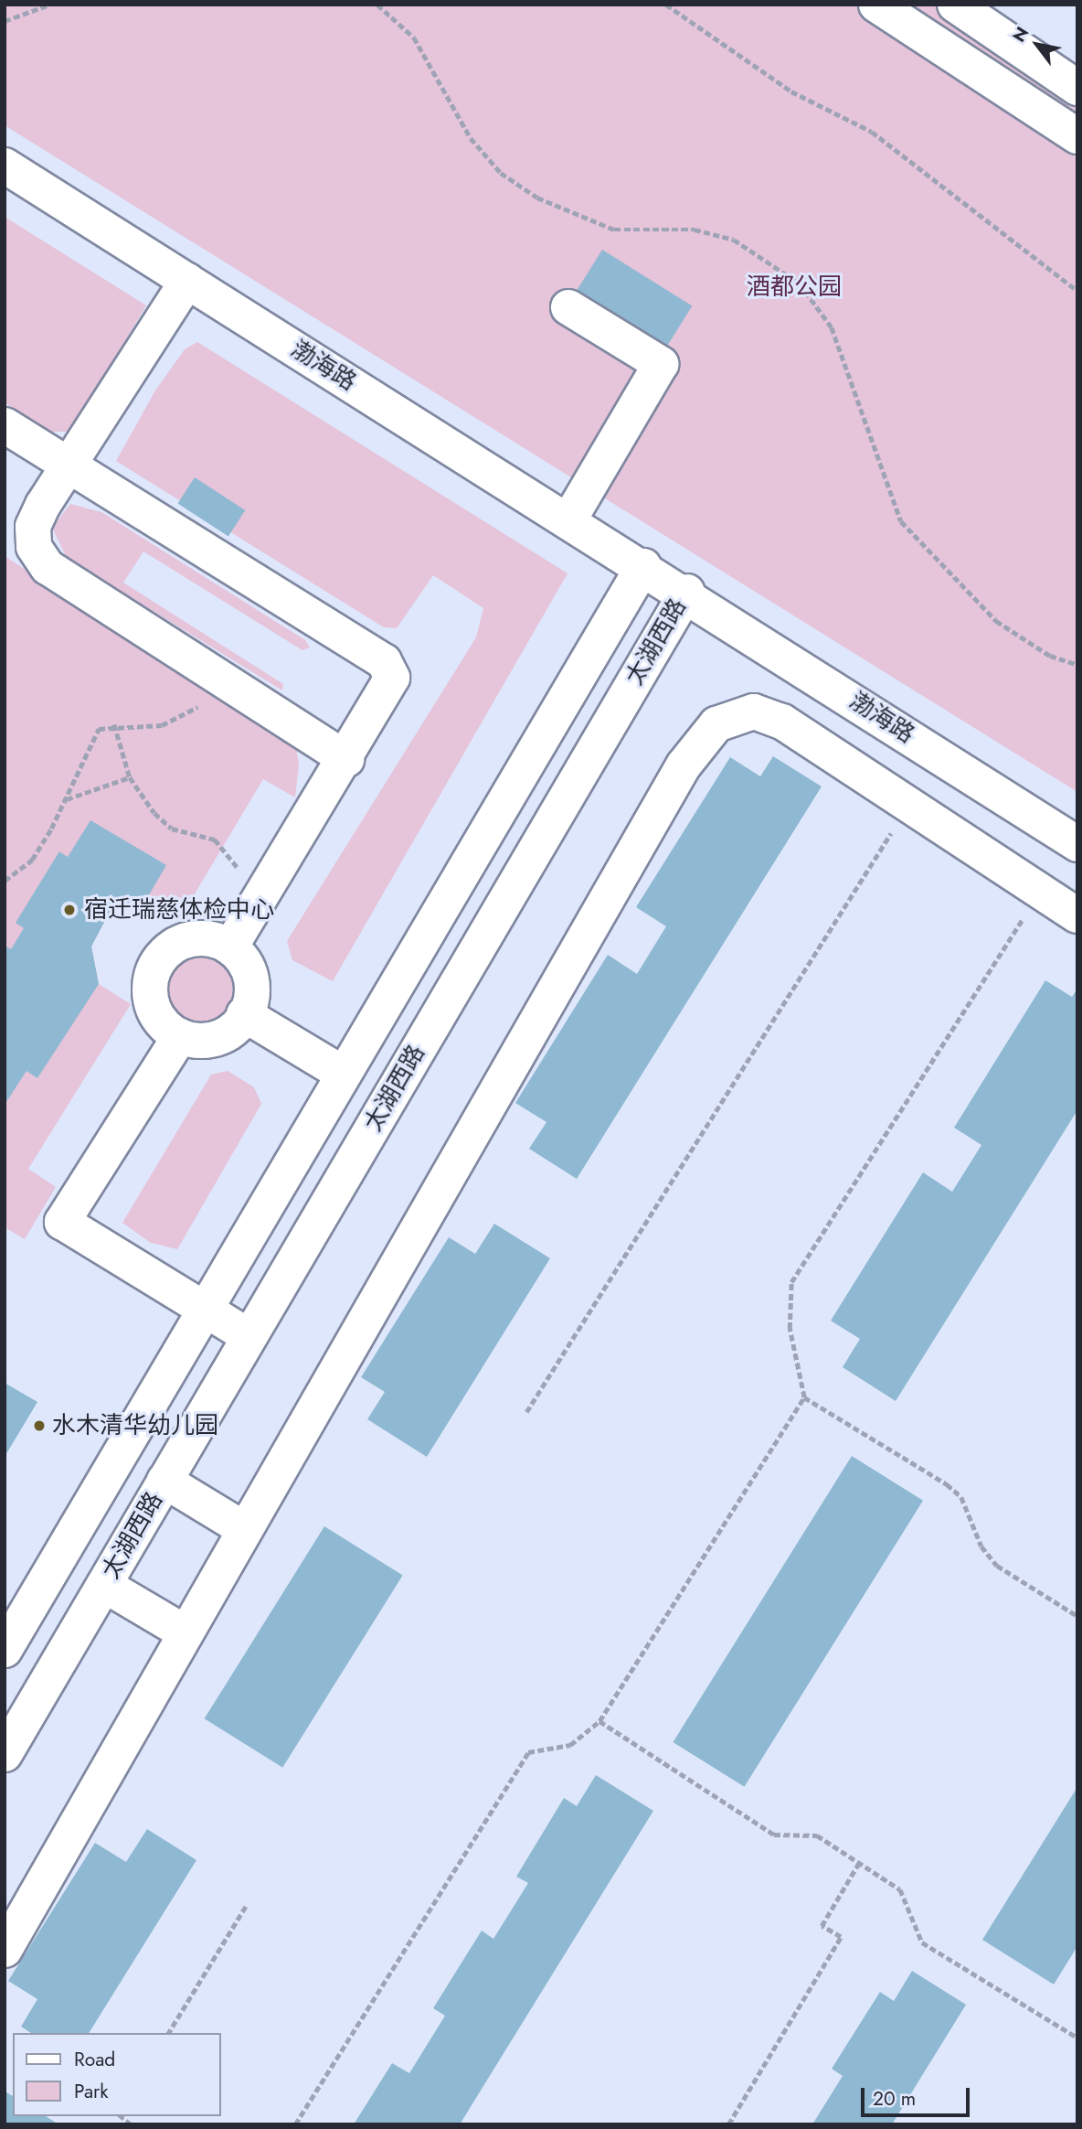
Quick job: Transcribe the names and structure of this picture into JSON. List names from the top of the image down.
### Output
{
  "streets": {
    "main road": ["渤海路", "太湖西路"]
  },
  "crossings": [
    ["渤海路", "太湖西路"]
  ],
  "parks": ["酒都公园"],
  "places": ["宿迁瑞慈体检中心", "水木清华幼儿园"],
  "legend": ["Road", "Park"],
  "scale_bar": "20 m",
  "north": "top left"
}
